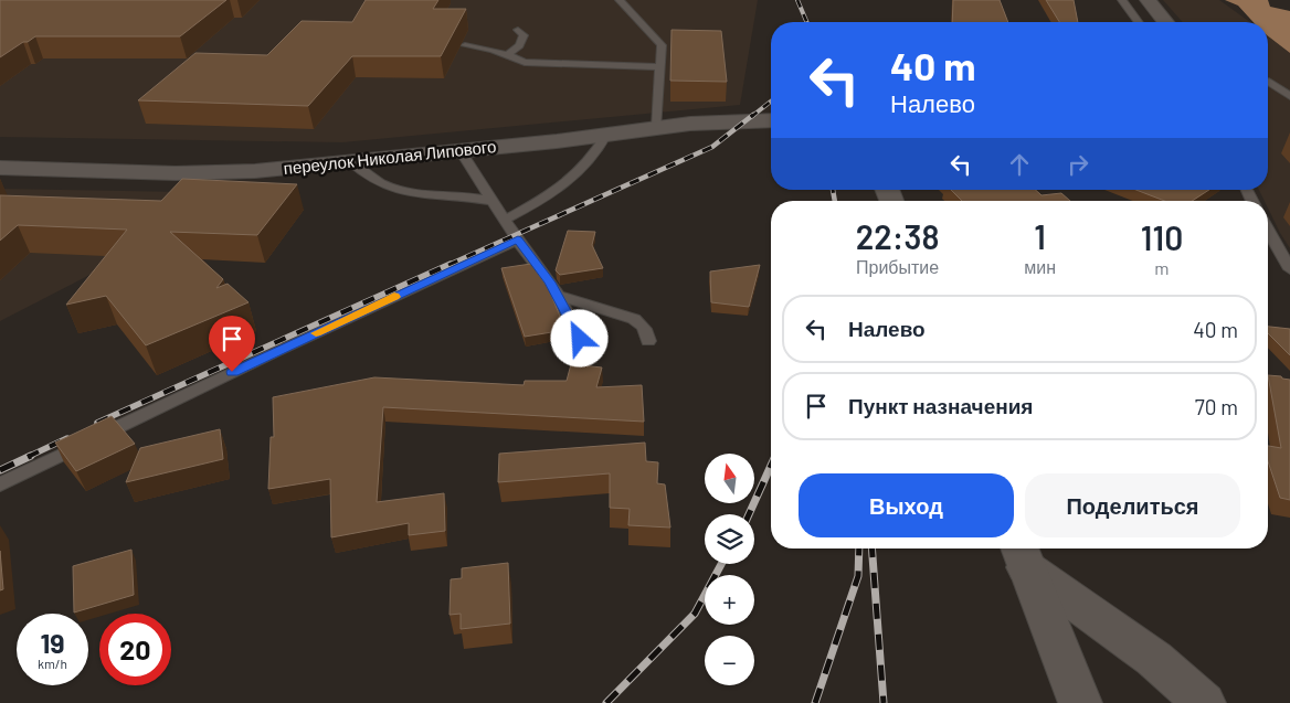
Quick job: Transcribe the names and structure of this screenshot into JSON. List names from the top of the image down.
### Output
{
  "streets": {
    "street": ["переулок Николая Липового"]
  },
  "north": "top",
  "page": {
    "turn": ["40 m", "Налево"],
    "eta": [
      "22:38",
      "Прибытие",
      "1",
      "мин",
      "110",
      "m"
    ],
    "list": [
      {
        "name": "Налево",
        "value": "40 m"
      },
      {
        "name": "Пункт назначения",
        "value": "70 m"
      }
    ],
    "map_buttons": ["+", "−"],
    "buttons": ["Выход", "Поделиться"],
    "speed": "19 km/h",
    "limit": "20"
  }
}
